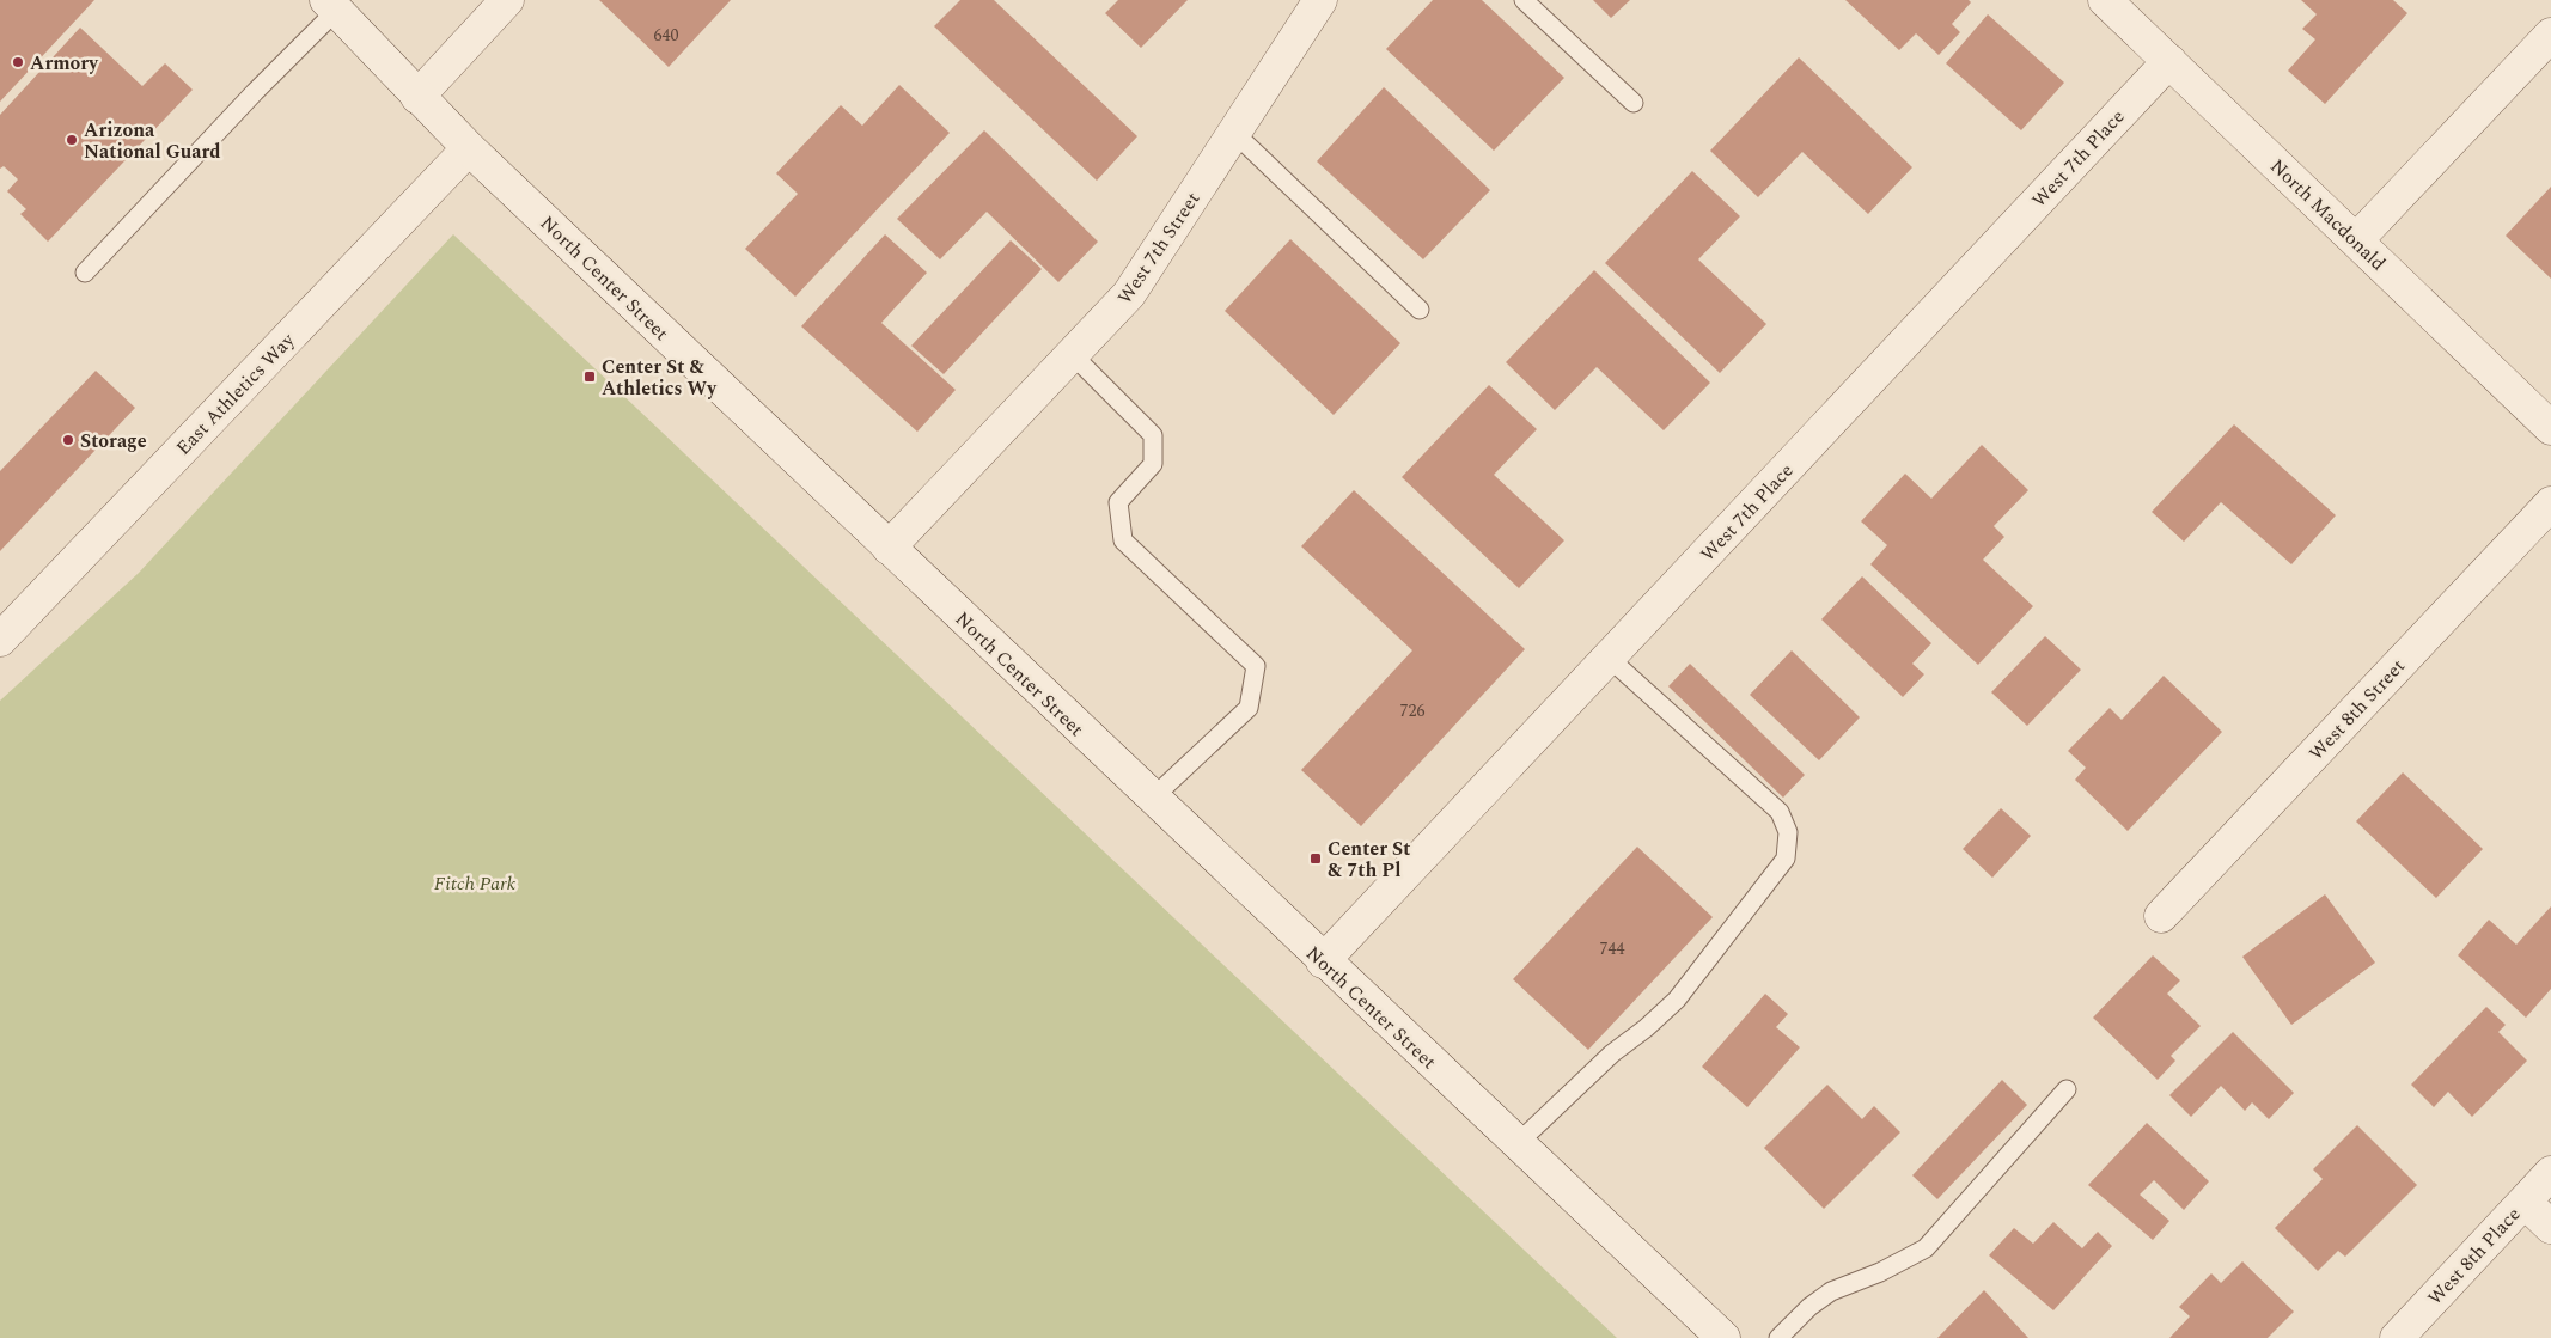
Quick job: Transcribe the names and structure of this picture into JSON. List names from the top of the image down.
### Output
{
  "streets": {
    "street": [
      "West 7th Place",
      "North Macdonald",
      "West 7th Street",
      "North Center Street",
      "East Athletics Way",
      "West 8th Street",
      "West 8th Place"
    ]
  },
  "crossings": [
    ["West 7th Place", "North Macdonald"],
    ["West 7th Place", "North Center Street"],
    ["West 7th Street", "North Center Street"],
    ["North Center Street", "East Athletics Way"]
  ],
  "parks": ["Fitch Park"],
  "places": {
    "other": ["Armory", "Arizona National Guard", "Storage"],
    "transit": ["Center St & Athletics Wy", "Center St & 7th Pl"]
  },
  "house_numbers": ["640", "726", "744"]
}
